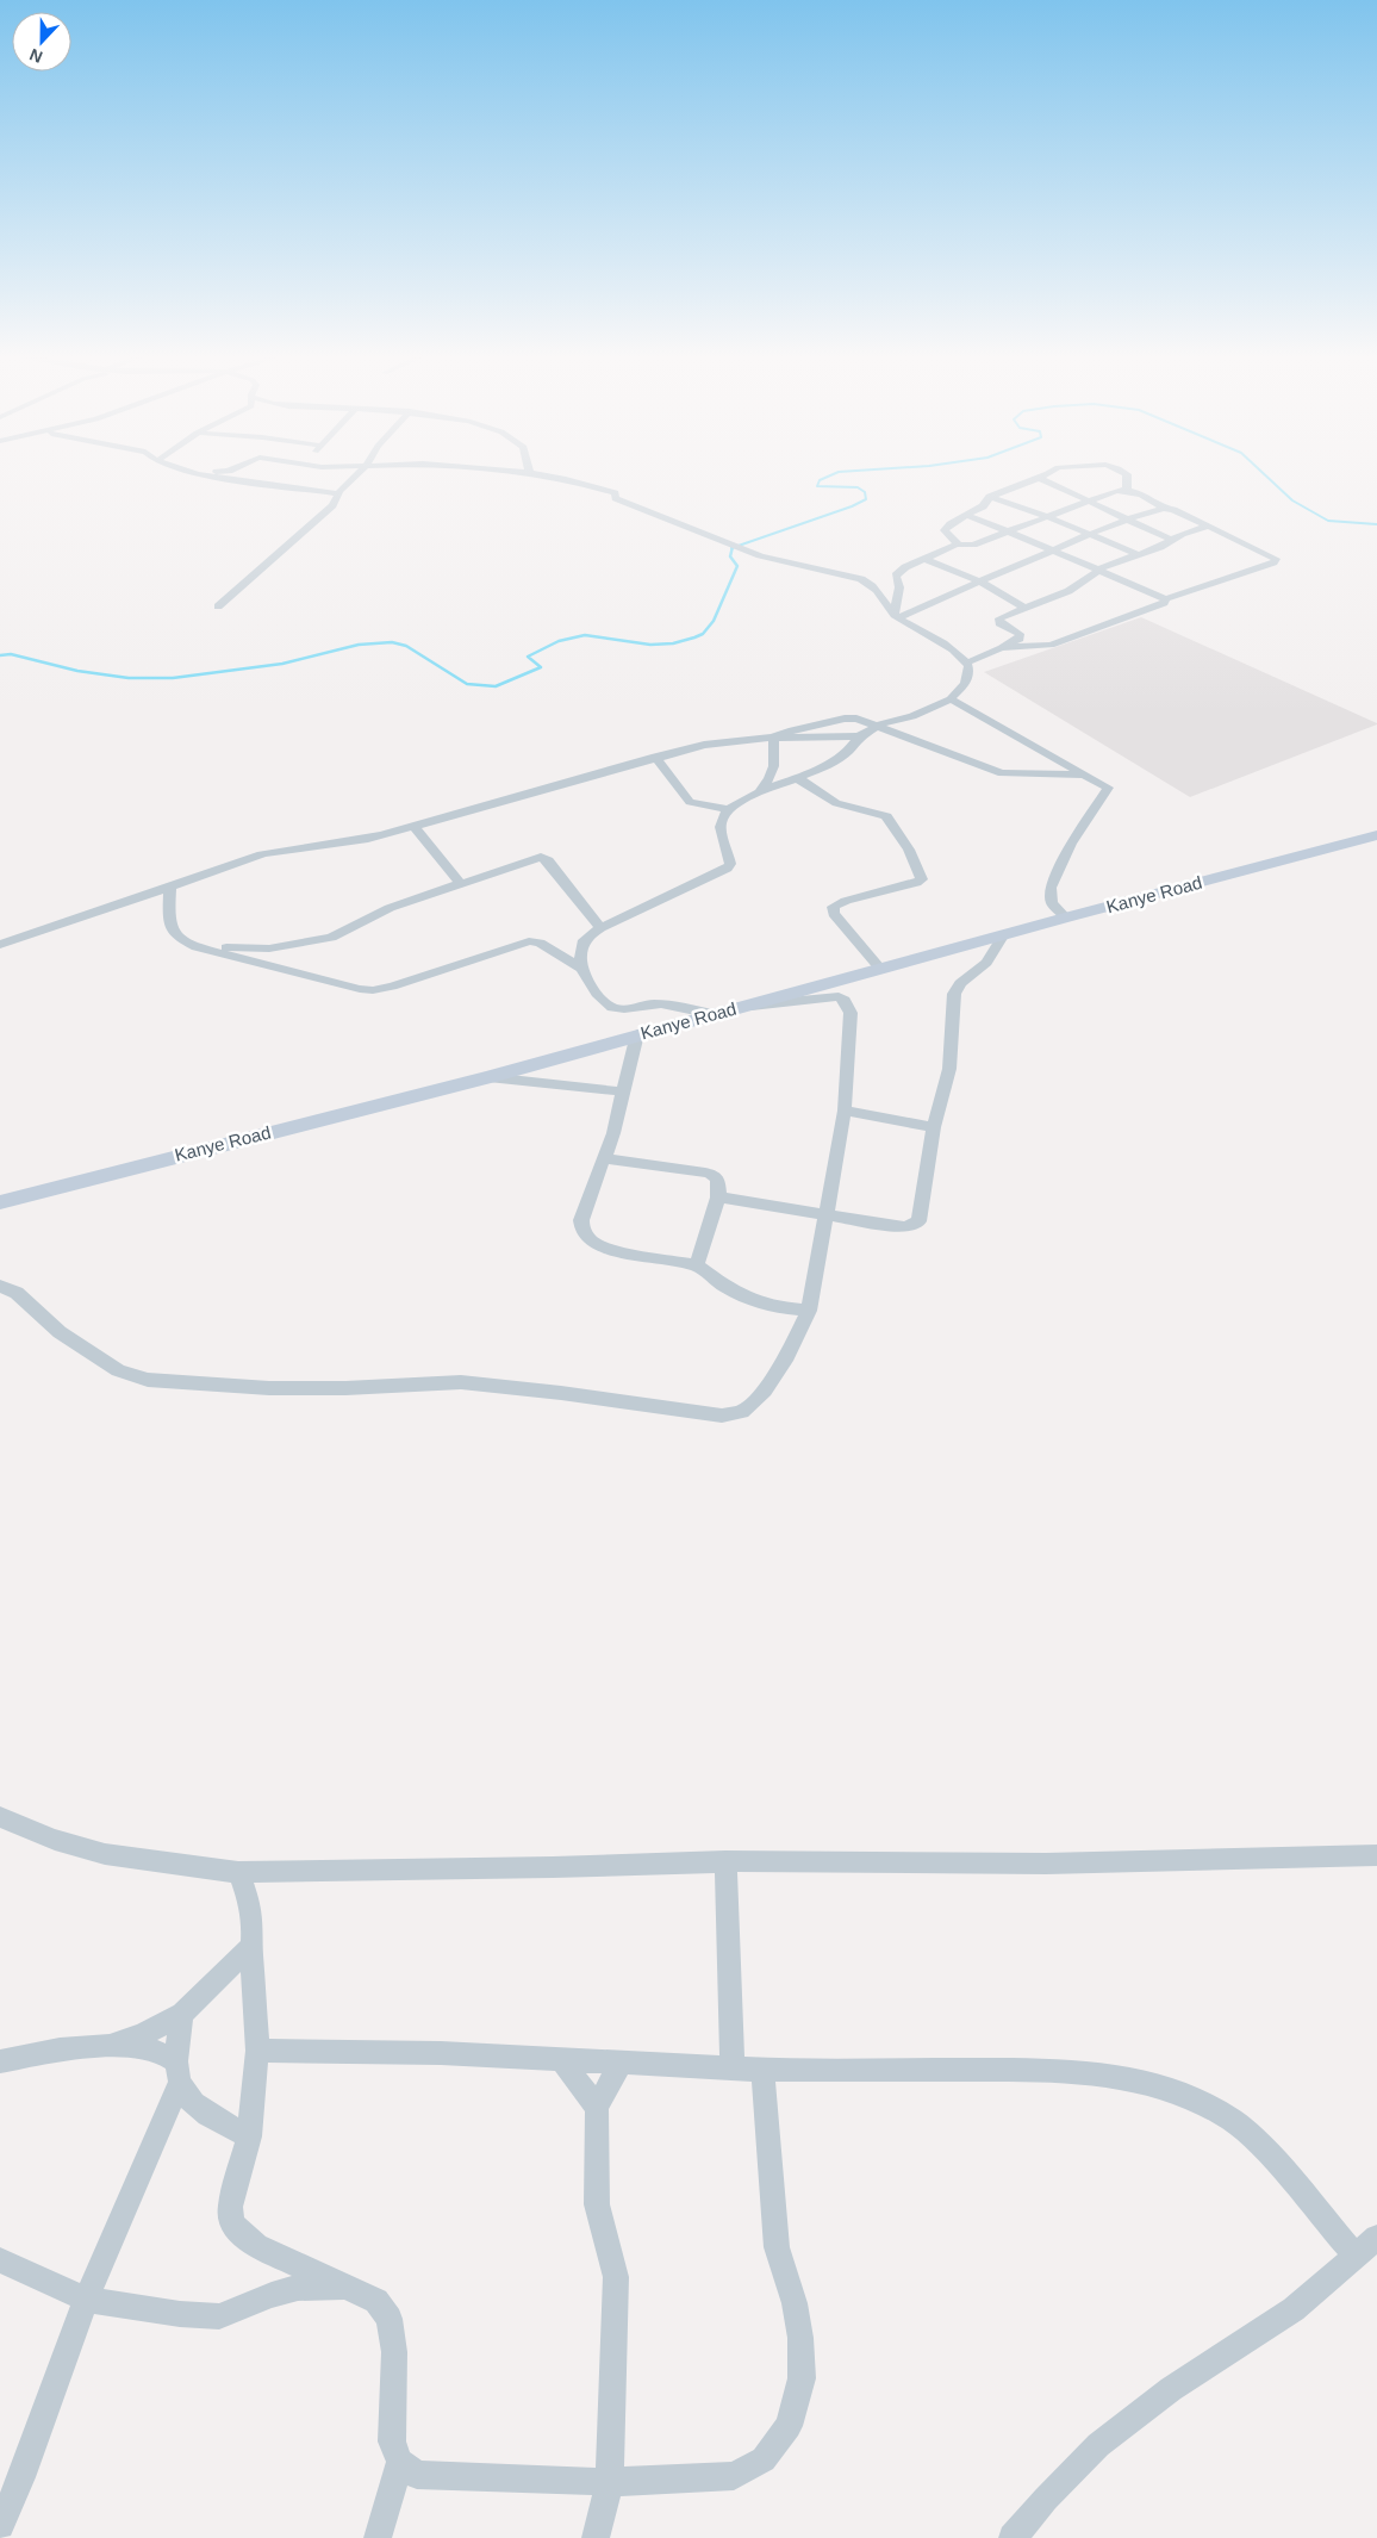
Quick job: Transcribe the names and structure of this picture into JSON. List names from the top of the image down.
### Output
{
  "streets": {
    "main road": ["Kanye Road"]
  },
  "north": "bottom"
}
